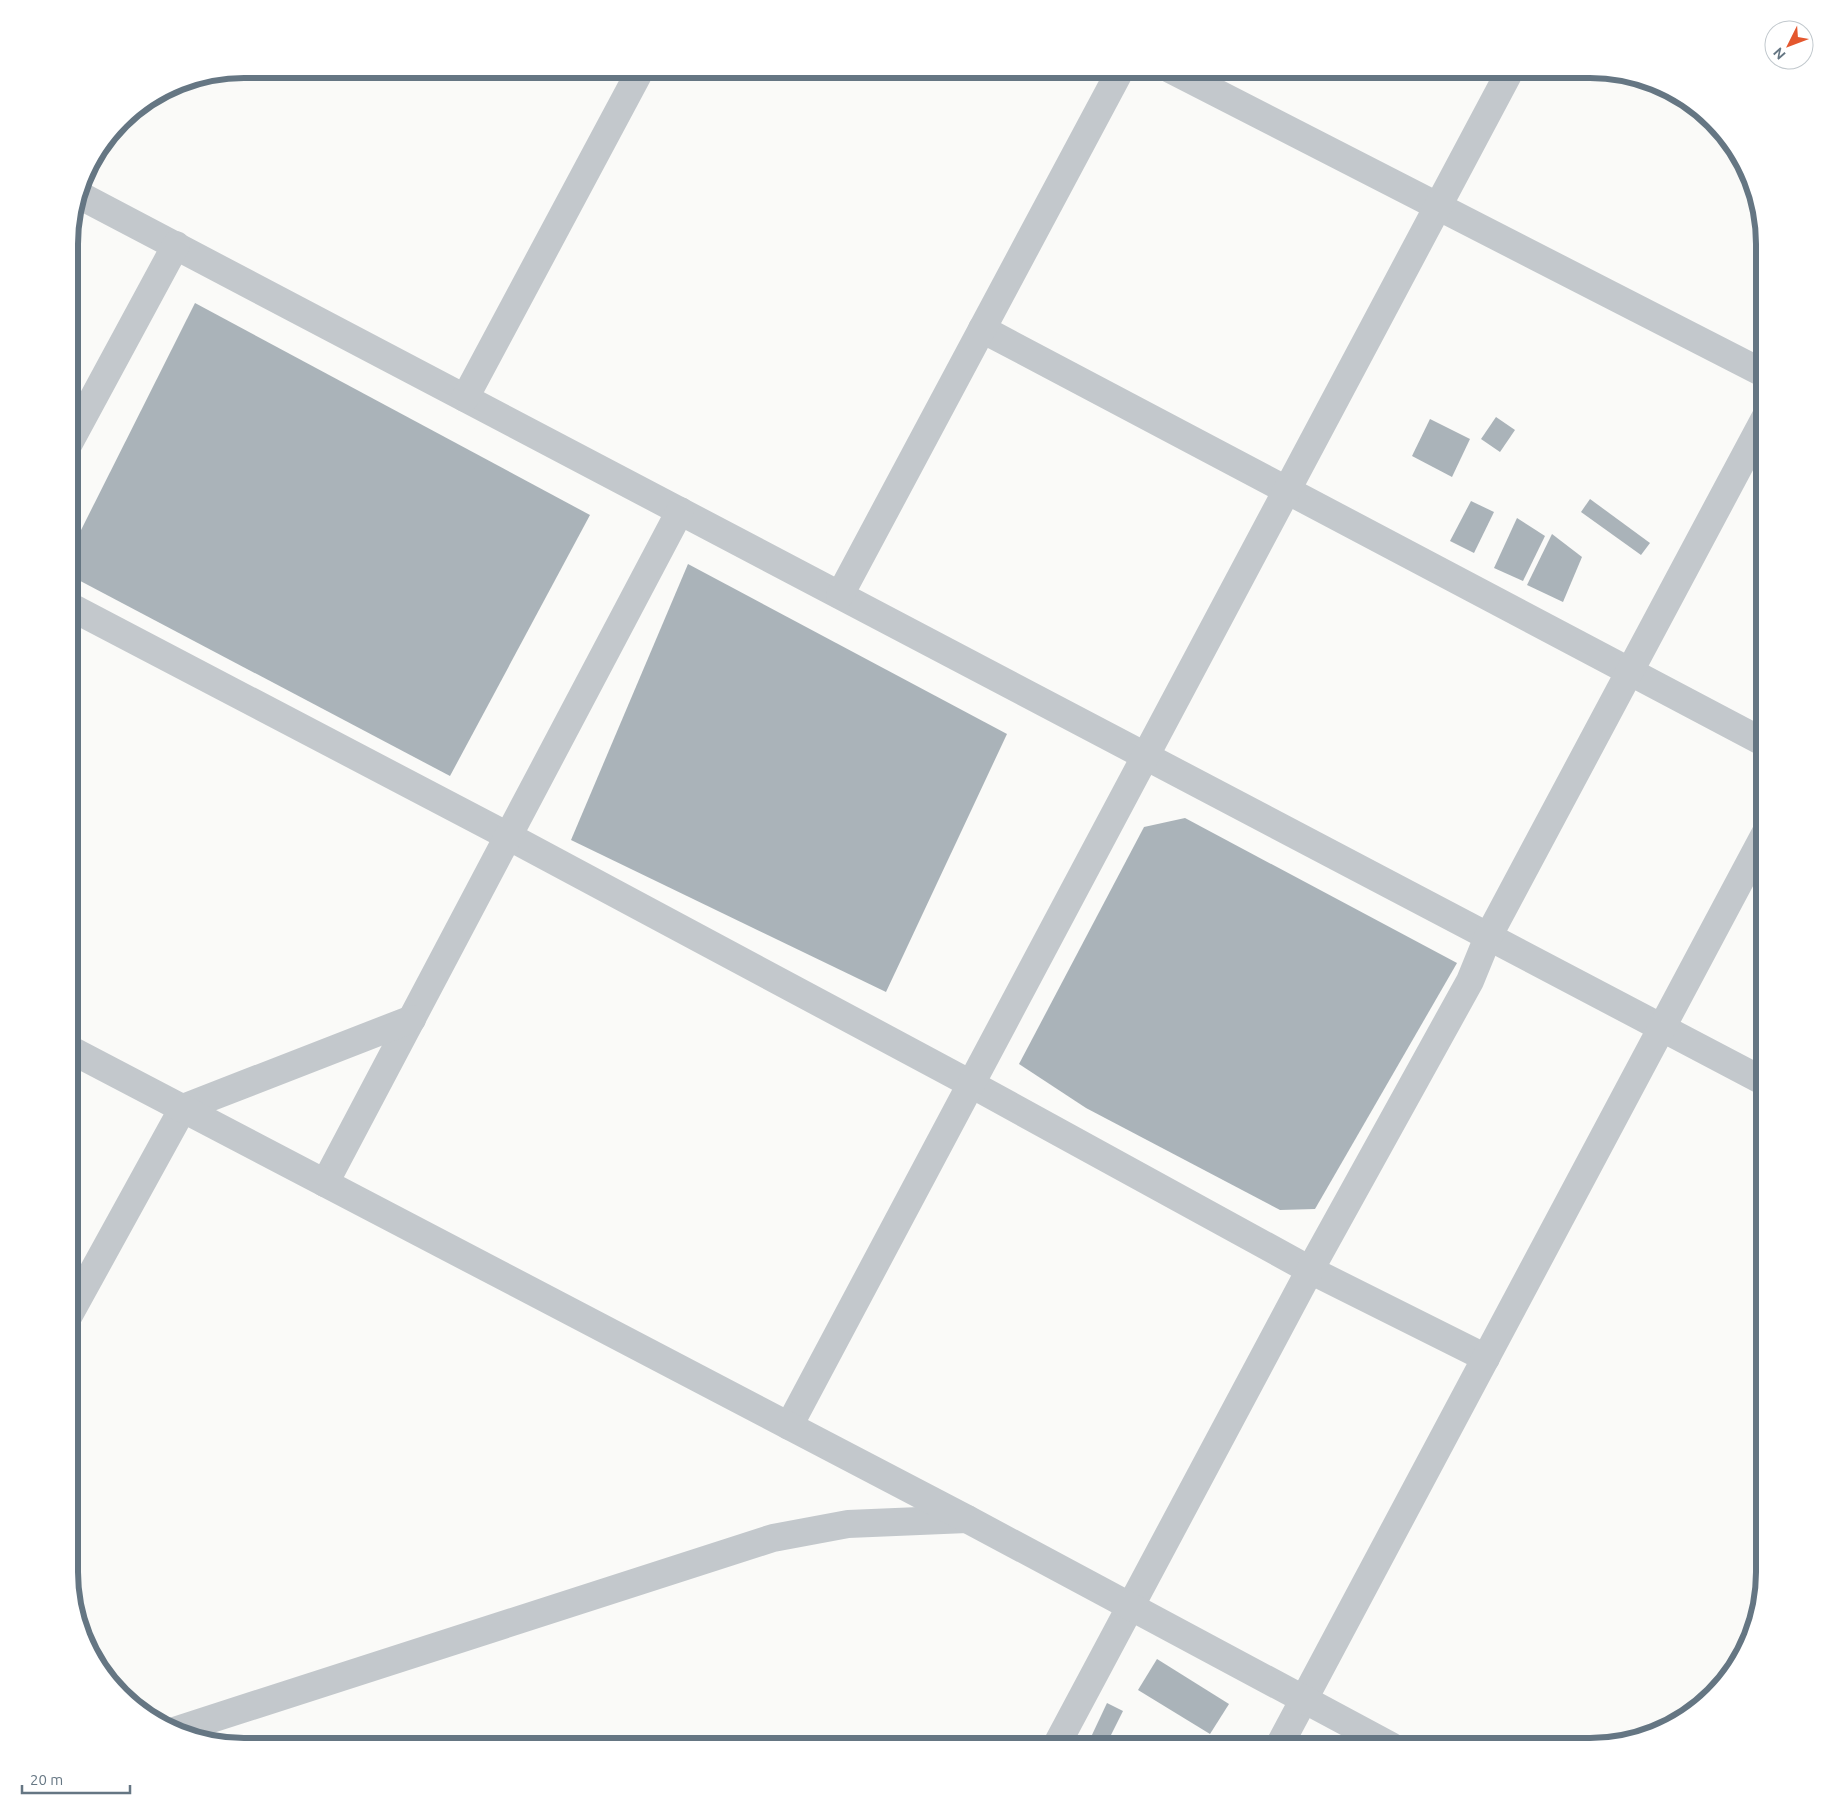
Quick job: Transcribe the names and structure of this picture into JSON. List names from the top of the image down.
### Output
{
  "scale_bar": "20 m",
  "north": "bottom left"
}
